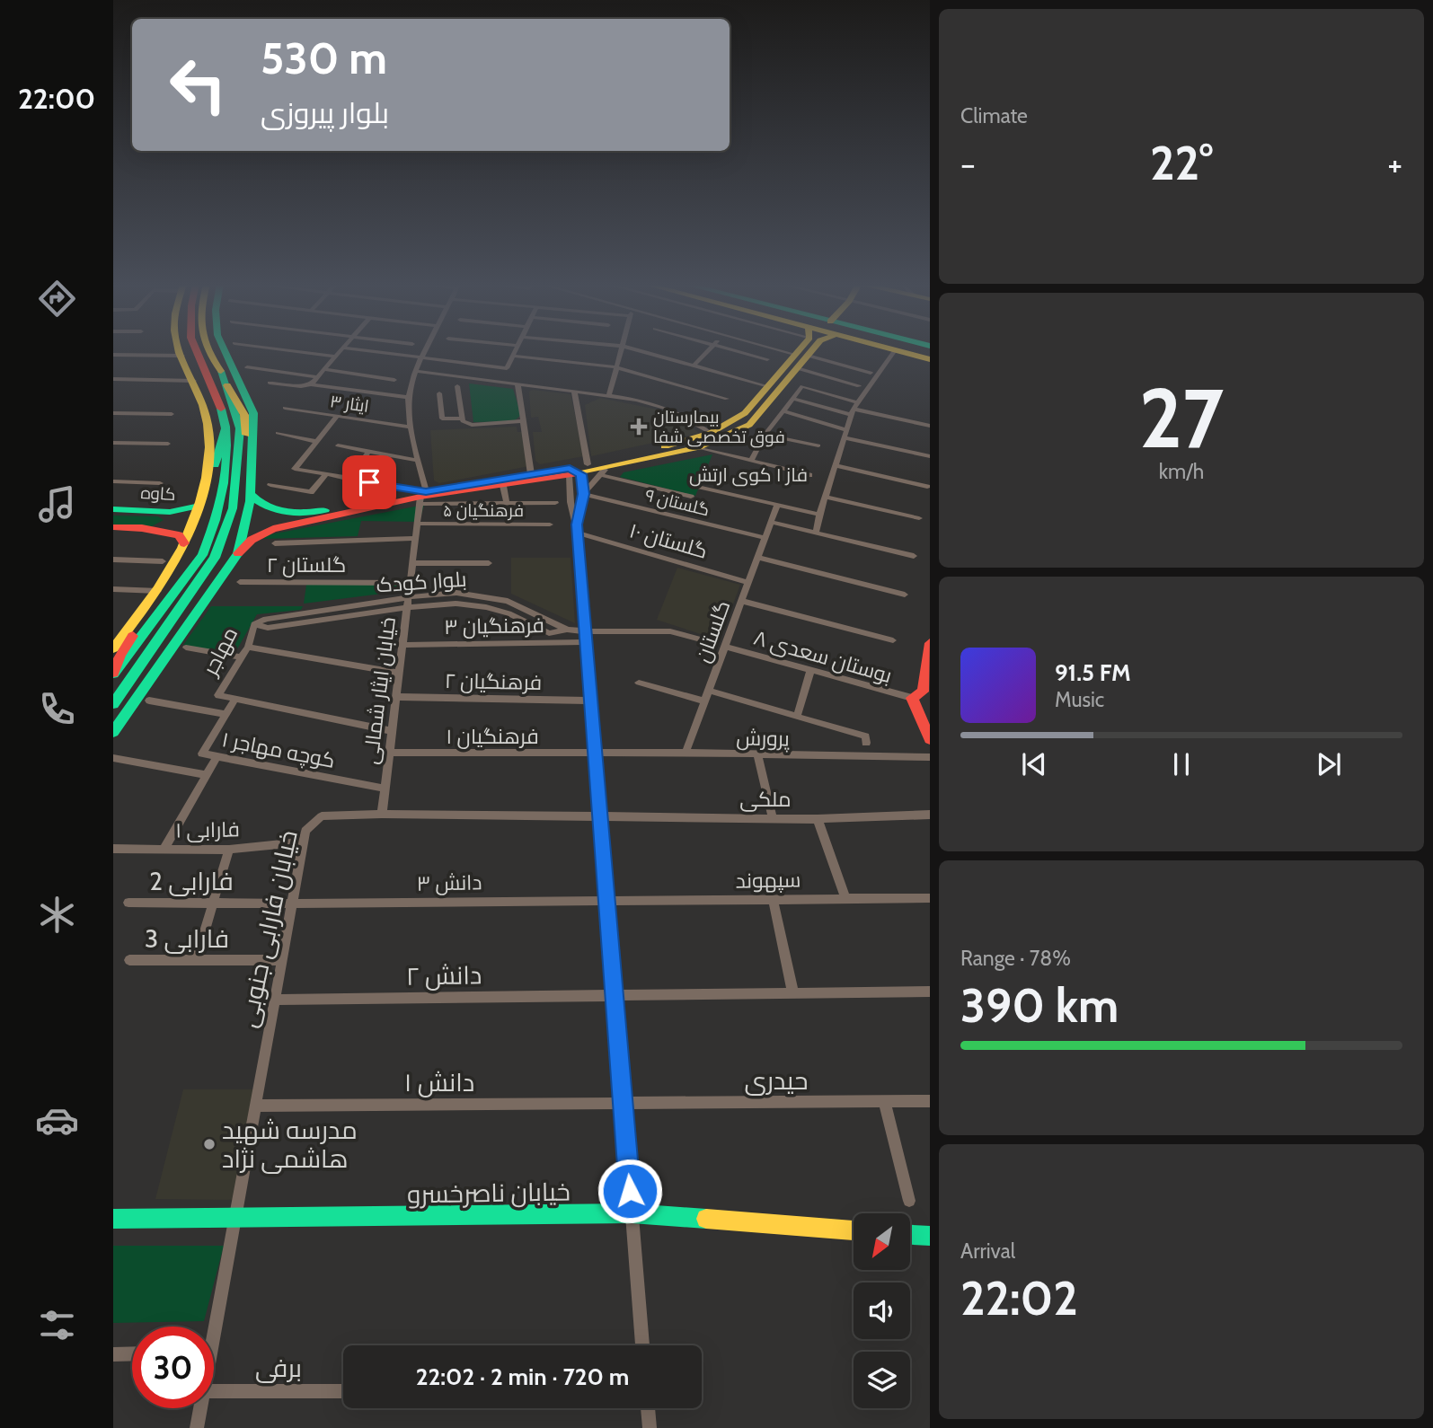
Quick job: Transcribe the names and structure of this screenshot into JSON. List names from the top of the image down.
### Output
{
  "streets": {
    "main road": ["کاوه", "خیابان ناصرخسرو"],
    "street": [
      "ایثار ۳",
      "گلستان ۹",
      "فرهنگیان ۵",
      "گلستان ۱۰",
      "گلستان ۲",
      "بلوار کودک",
      "فرهنگیان ۳",
      "گلستان",
      "مهاجر",
      "بوستان سعدی ۸",
      "فرهنگیان ۲",
      "خیابان ایثار شمالی",
      "فرهنگیان ۱",
      "پرورش",
      "کوچه مهاجر ۱",
      "ملکی",
      "فارابی ۱",
      "سپهوند",
      "فارابی 2",
      "دانش ۳",
      "خیابان فارابی جنوبی",
      "فارابی 3",
      "دانش ۲",
      "حیدری",
      "دانش ۱",
      "برفی"
    ]
  },
  "crossings": [
    ["گلستان ۹", "گلستان"],
    ["فرهنگیان ۵", "خیابان ایثار شمالی"],
    ["گلستان ۱۰", "گلستان"],
    ["گلستان ۲", "خیابان ایثار شمالی"],
    ["بلوار کودک", "مهاجر"],
    ["بلوار کودک", "خیابان ایثار شمالی"],
    ["فرهنگیان ۳", "خیابان ایثار شمالی"],
    ["گلستان", "بوستان سعدی ۸"],
    ["گلستان", "پرورش"],
    ["مهاجر", "کوچه مهاجر ۱"],
    ["فرهنگیان ۲", "خیابان ایثار شمالی"],
    ["خیابان ایثار شمالی", "فرهنگیان ۱"],
    ["خیابان ایثار شمالی", "کوچه مهاجر ۱"],
    ["خیابان ایثار شمالی", "خیابان فارابی جنوبی"],
    ["فرهنگیان ۱", "پرورش"],
    ["ملکی", "خیابان فارابی جنوبی"],
    ["فارابی ۱", "خیابان فارابی جنوبی"],
    ["سپهوند", "دانش ۳"],
    ["فارابی 2", "دانش ۳"],
    ["فارابی 2", "خیابان فارابی جنوبی"],
    ["دانش ۳", "خیابان فارابی جنوبی"],
    ["خیابان فارابی جنوبی", "فارابی 3"],
    ["خیابان فارابی جنوبی", "دانش ۲"],
    ["خیابان فارابی جنوبی", "دانش ۱"],
    ["خیابان فارابی جنوبی", "خیابان ناصرخسرو"],
    ["حیدری", "دانش ۱"]
  ],
  "districts": ["فاز ۱ کوی ارتش"],
  "places": {
    "health": ["بیمارستان فوق تخصصی شفا"],
    "other": ["مدرسه شهید ه‍اشمی نژاد"]
  },
  "north": "bottom left",
  "page": {
    "tabs": "22:00",
    "tile": [
      "Climate",
      ["27", "km/h"],
      ["Range · 78%", "390 km"],
      ["Arrival", "22:02"]
    ],
    "turn": ["530 m", "بلوار پیروزی"],
    "heat": ["−", "22°", "+"],
    "song": ["91.5 FM", "Music"],
    "limit": "30",
    "trip": "22:02 · 2 min · 720 m"
  }
}
